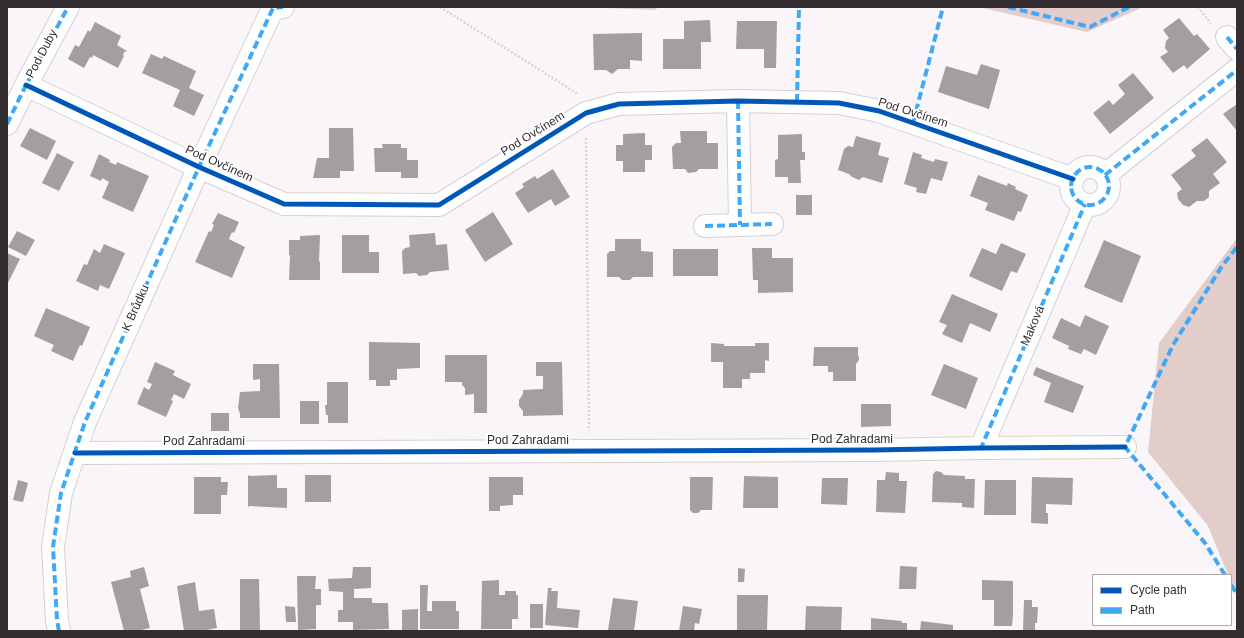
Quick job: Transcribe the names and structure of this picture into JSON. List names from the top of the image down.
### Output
{
  "streets": {
    "street": [
      "Pod Duby",
      "Pod Ovčínem",
      "K Brůdku",
      "Maková",
      "Pod Zahradami"
    ]
  },
  "crossings": [
    ["Pod Duby", "Pod Ovčínem"],
    ["Pod Ovčínem", "K Brůdku"],
    ["Pod Ovčínem", "Maková"],
    ["K Brůdku", "Pod Zahradami"],
    ["Maková", "Pod Zahradami"]
  ],
  "legend": ["Cycle path", "Path"]
}
